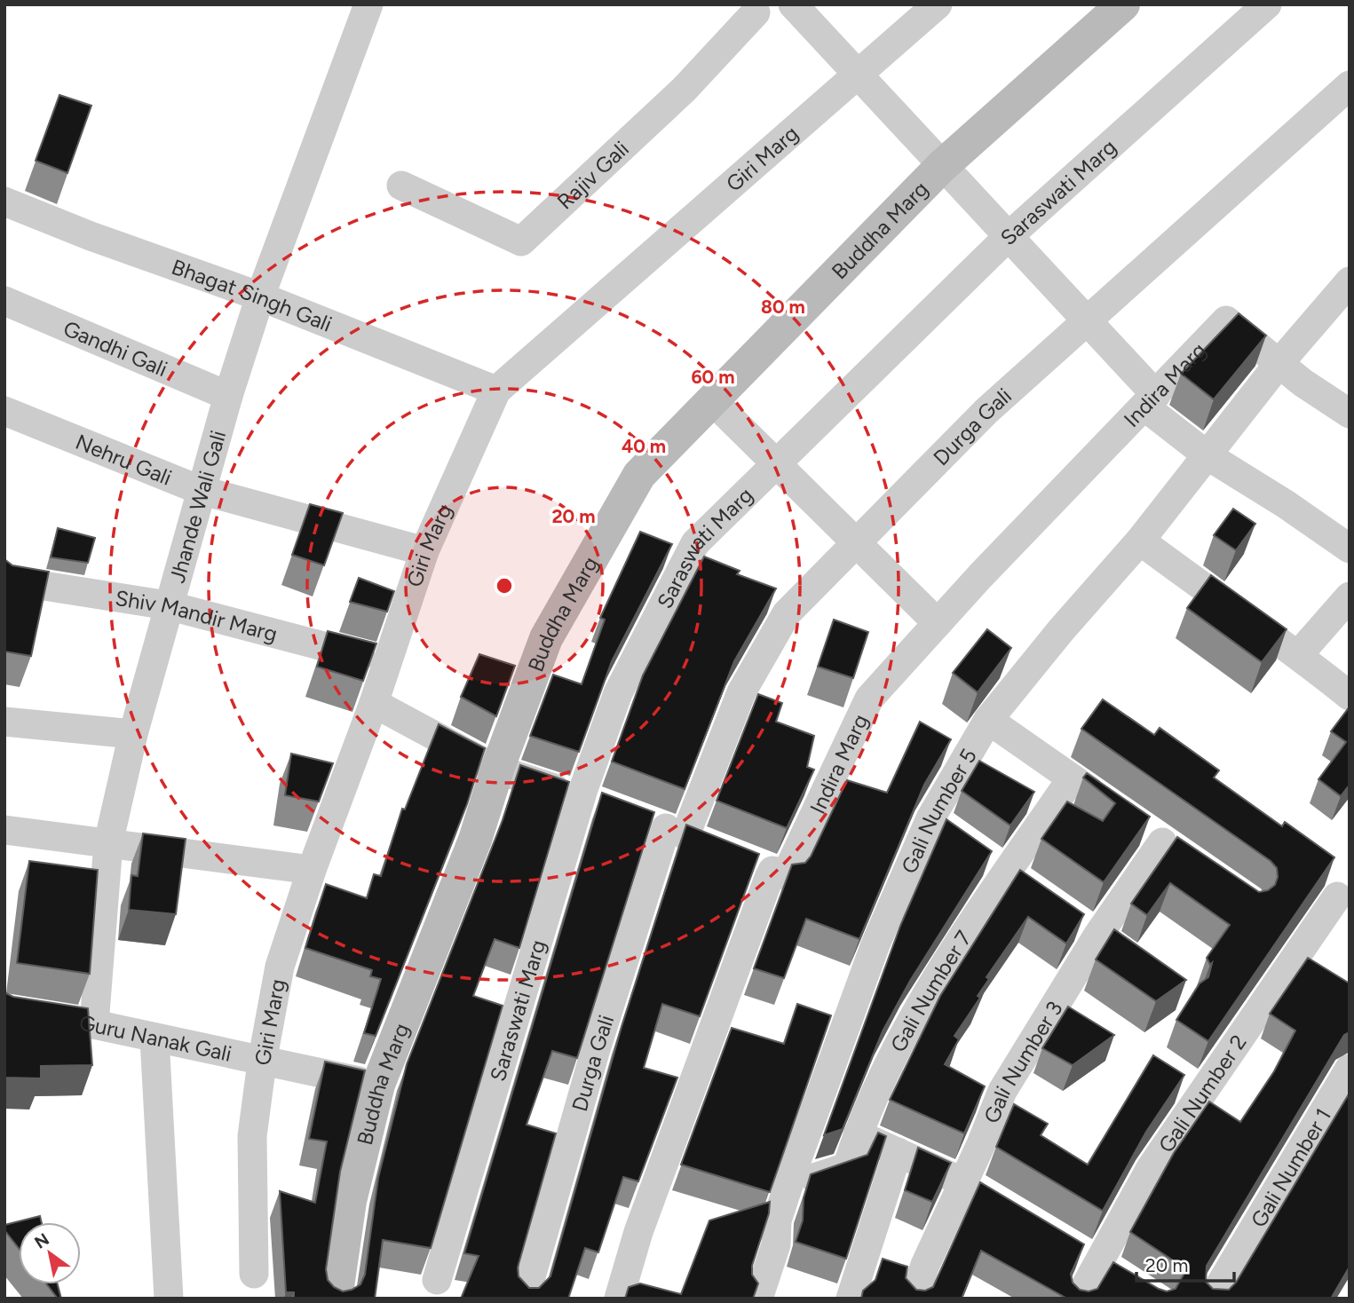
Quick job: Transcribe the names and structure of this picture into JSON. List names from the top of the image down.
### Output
{
  "streets": {
    "street": [
      "Giri Marg",
      "Rajiv Gali",
      "Saraswati Marg",
      "Buddha Marg",
      "Bhagat Singh Gali",
      "Gandhi Gali",
      "Indira Marg",
      "Durga Gali",
      "Nehru Gali",
      "Jhande Wali Gali",
      "Shiv Mandir Marg",
      "Gali Number 5",
      "Gali Number 7",
      "Guru Nanak Gali",
      "Gali Number 3",
      "Gali Number 2",
      "Gali Number 1"
    ]
  },
  "crossings": [
    ["Giri Marg", "Bhagat Singh Gali"],
    ["Giri Marg", "Nehru Gali"],
    ["Giri Marg", "Shiv Mandir Marg"],
    ["Giri Marg", "Guru Nanak Gali"],
    ["Buddha Marg", "Guru Nanak Gali"],
    ["Bhagat Singh Gali", "Jhande Wali Gali"],
    ["Gandhi Gali", "Jhande Wali Gali"],
    ["Indira Marg", "Gali Number 5"],
    ["Nehru Gali", "Jhande Wali Gali"],
    ["Jhande Wali Gali", "Shiv Mandir Marg"],
    ["Jhande Wali Gali", "Guru Nanak Gali"],
    ["Gali Number 5", "Gali Number 7"]
  ],
  "scale_bar": "20 m",
  "north": "top left",
  "rings": [
    "80 m",
    "60 m",
    "40 m",
    "20 m"
  ]
}
